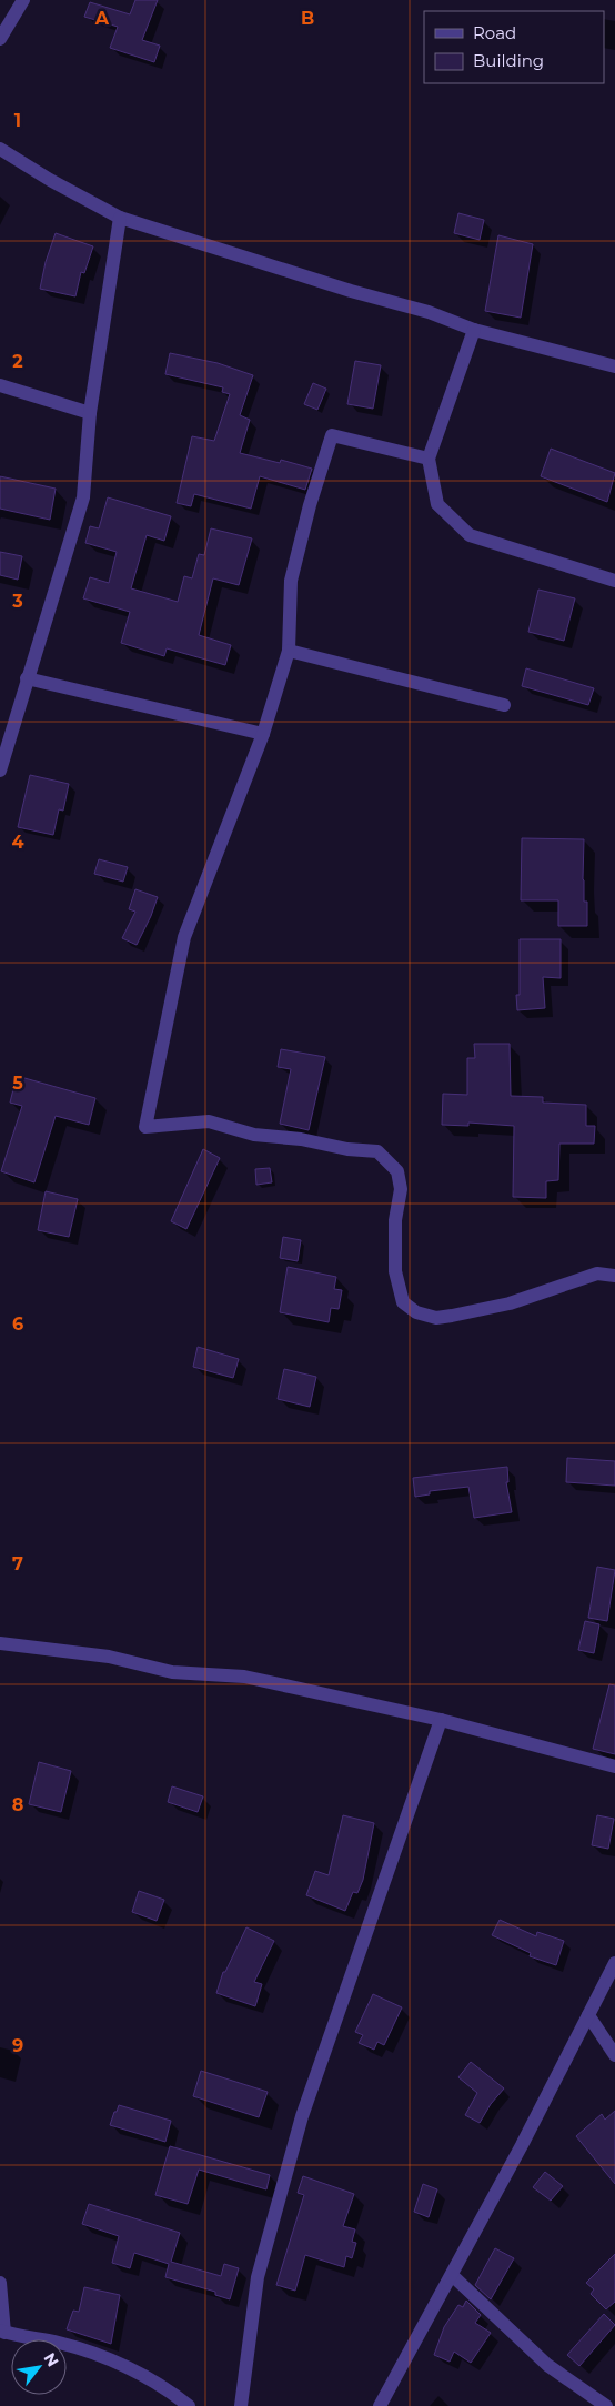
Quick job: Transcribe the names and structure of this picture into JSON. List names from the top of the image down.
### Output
{
  "legend": ["Road", "Building"],
  "north": "top right",
  "grid": {
    "columns": ["A", "B"],
    "rows": [
      "1",
      "2",
      "3",
      "4",
      "5",
      "6",
      "7",
      "8",
      "9"
    ]
  }
}
